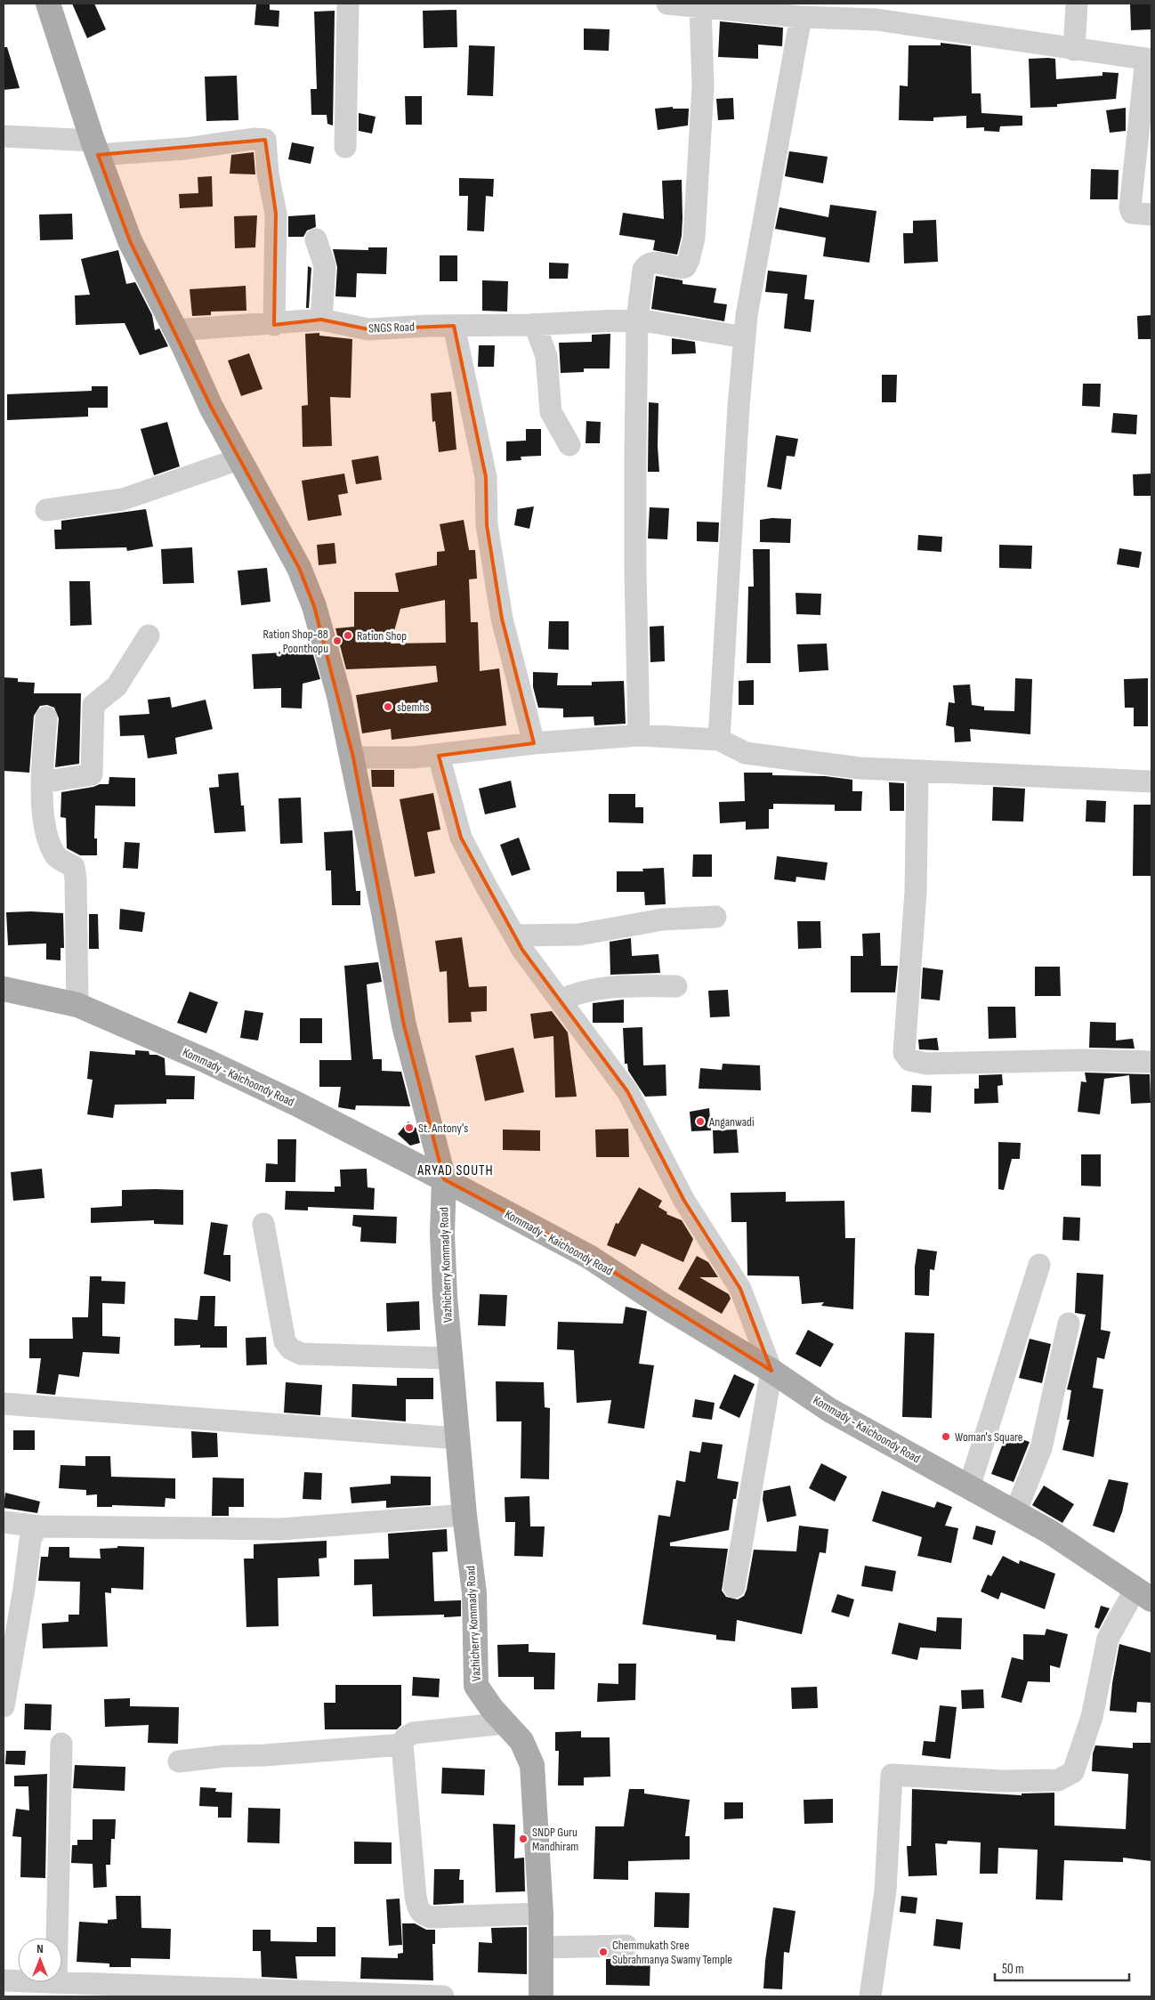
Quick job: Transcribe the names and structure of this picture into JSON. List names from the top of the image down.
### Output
{
  "streets": {
    "main road": ["Kommady - Kaichoondy Road", "Vazhicherry Kommady Road"],
    "street": ["SNGS Road"]
  },
  "crossings": [
    ["SNGS Road", "Vazhicherry Kommady Road"],
    ["Kommady - Kaichoondy Road", "Vazhicherry Kommady Road"]
  ],
  "districts": ["ARYAD SOUTH"],
  "places": [
    "Ration Shop",
    "Ration Shop-88 , Poonthopu",
    "sbemhs",
    "Anganwadi",
    "St. Antony's",
    "Woman's Square",
    "SNDP Guru Mandhiram",
    "Chemmukath Sree Subrahmanya Swamy Temple"
  ],
  "scale_bar": "50 m",
  "north": "top"
}
